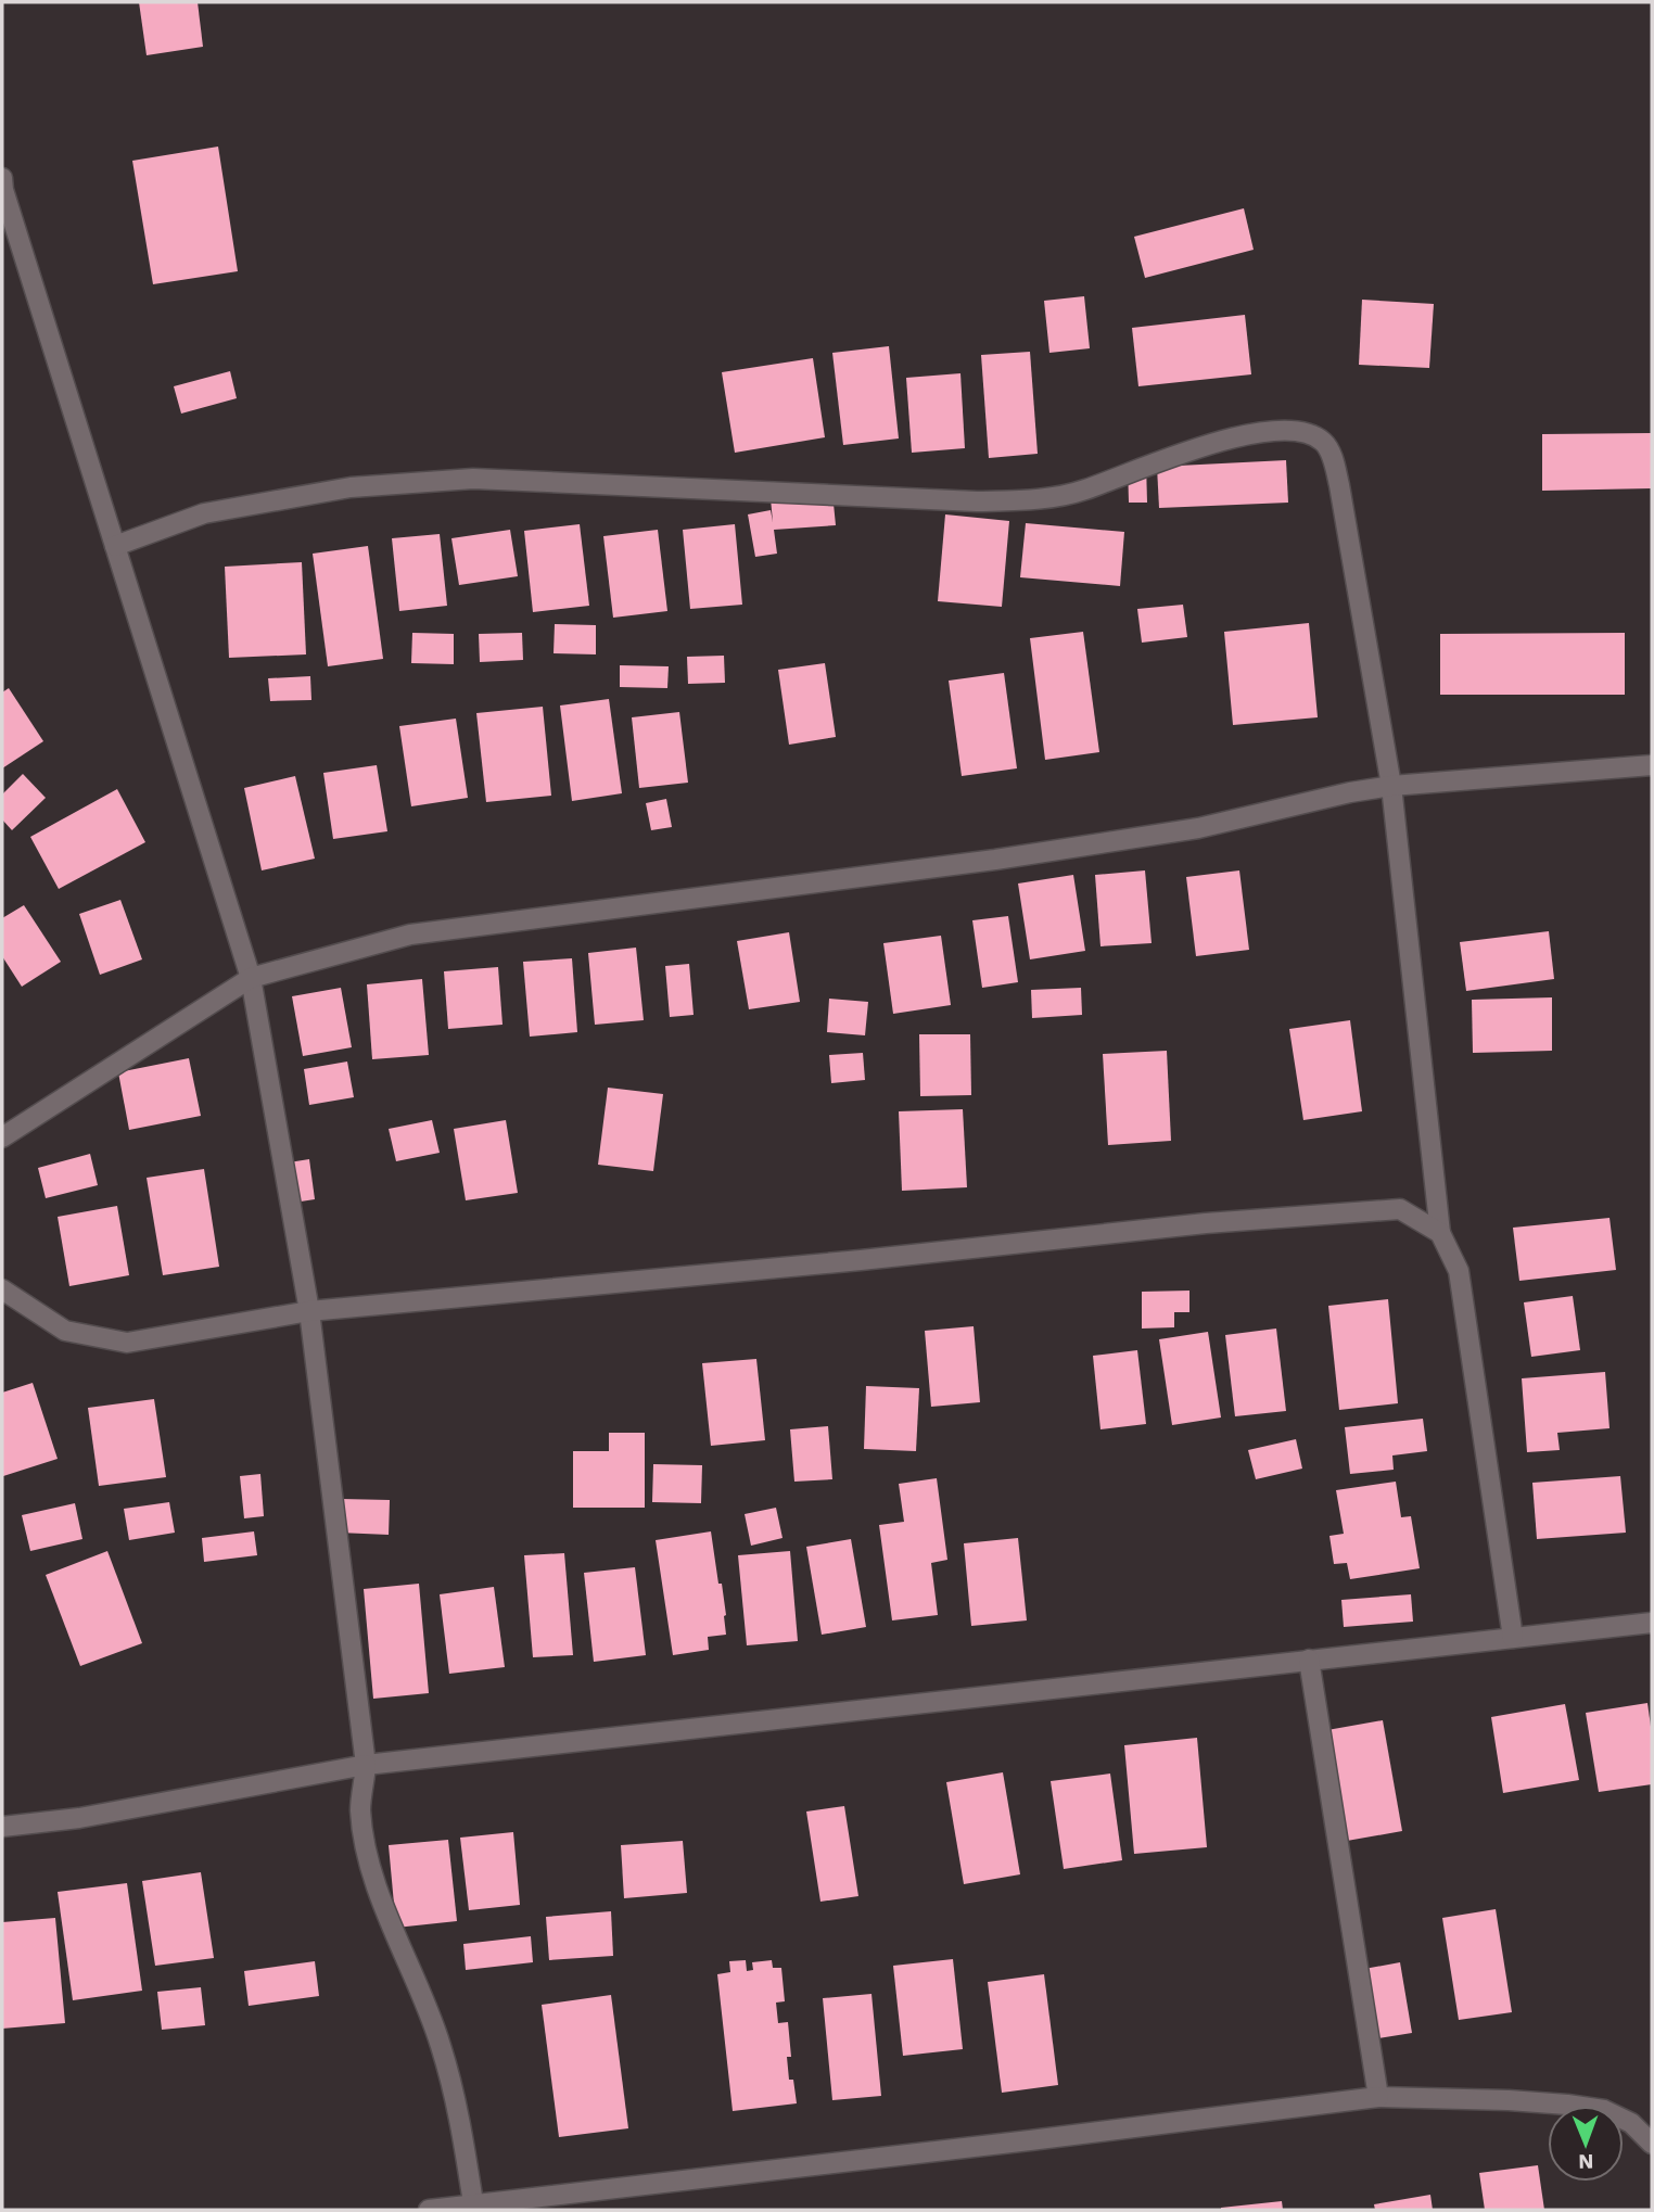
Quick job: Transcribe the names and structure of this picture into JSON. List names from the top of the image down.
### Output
{
  "north": "bottom"
}
